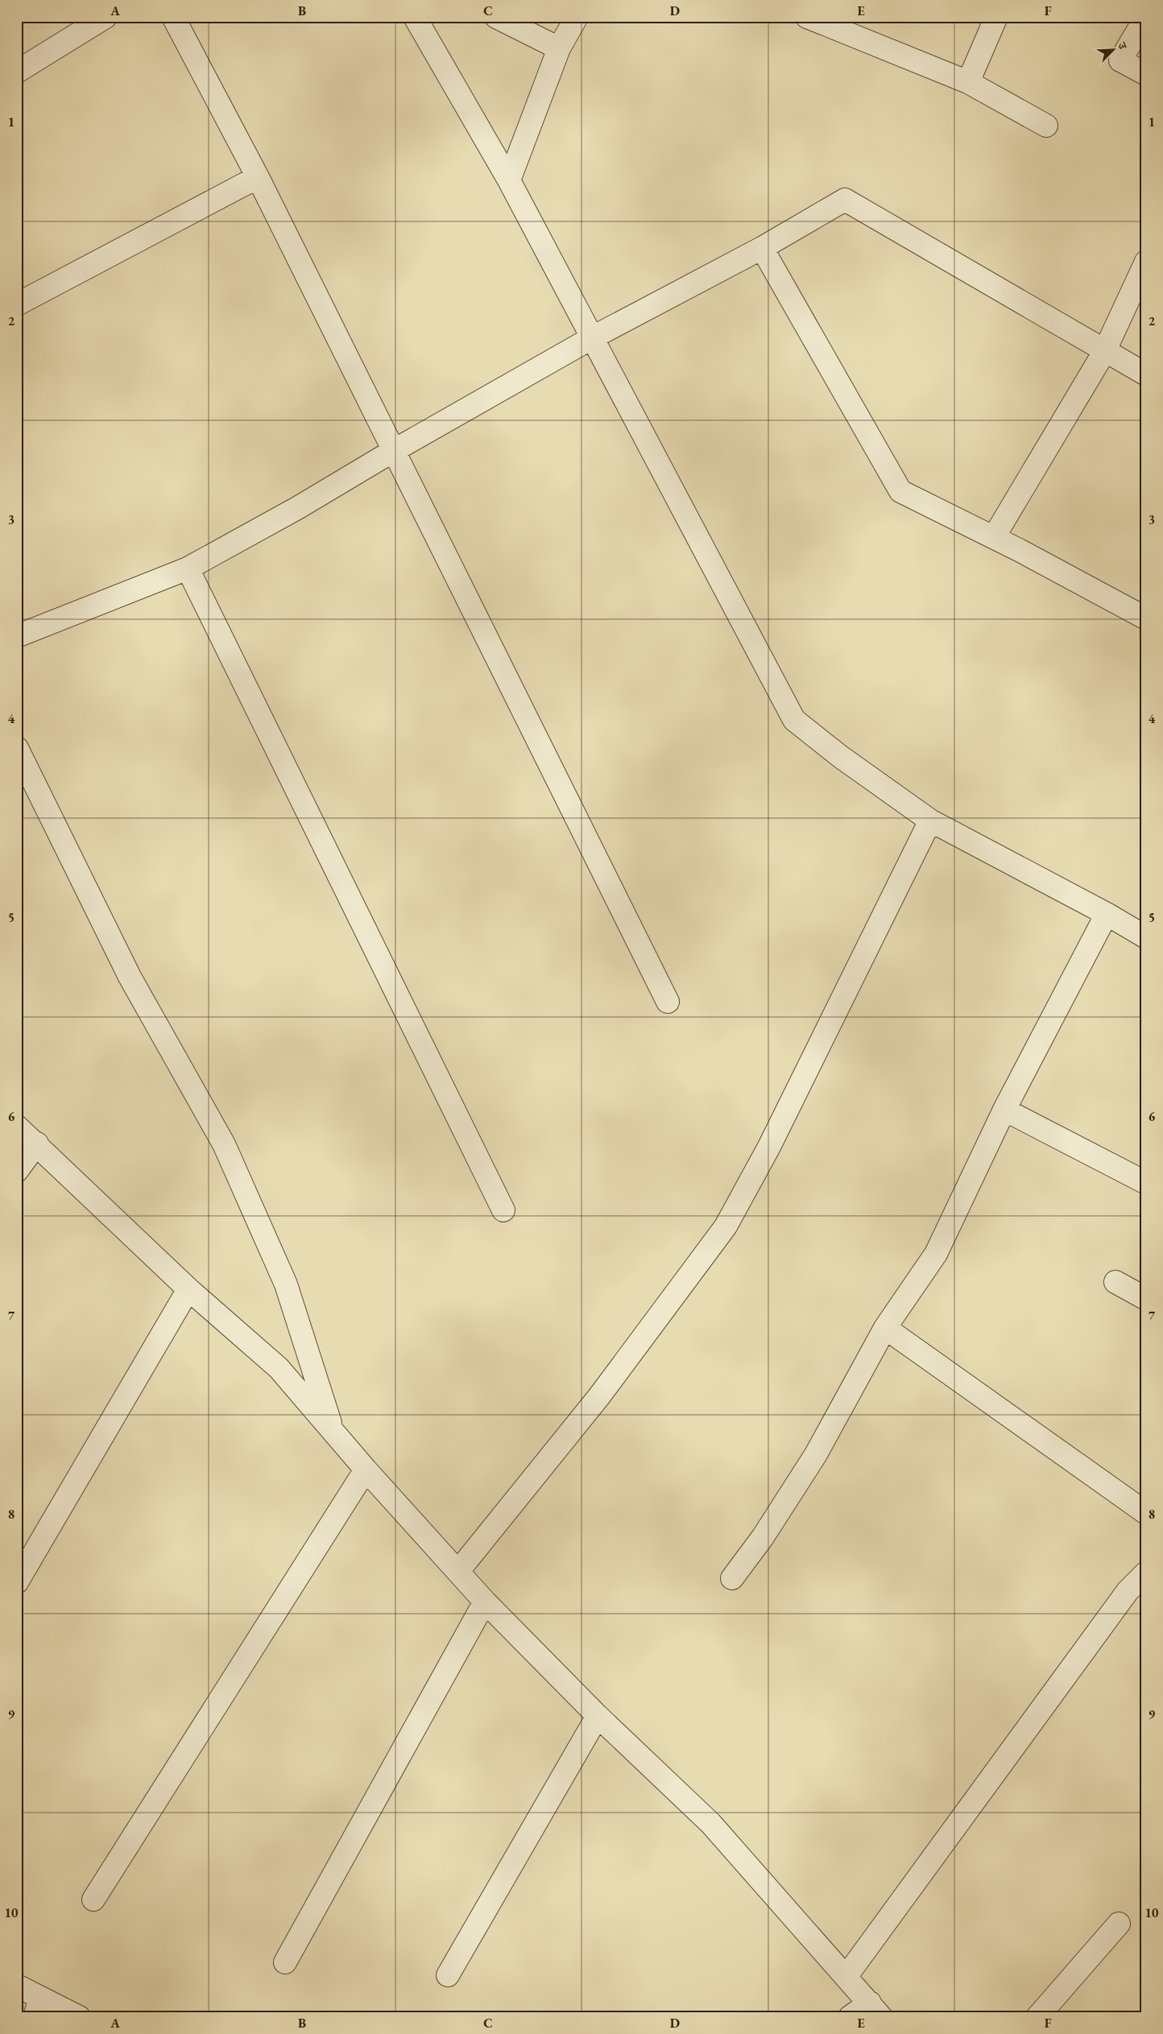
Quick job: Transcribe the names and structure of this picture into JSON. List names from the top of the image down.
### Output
{
  "north": "top right",
  "grid": {
    "columns": [
      "A",
      "B",
      "C",
      "D",
      "E",
      "F"
    ],
    "rows": [
      "1",
      "2",
      "3",
      "4",
      "5",
      "6",
      "7",
      "8",
      "9",
      "10"
    ]
  }
}
